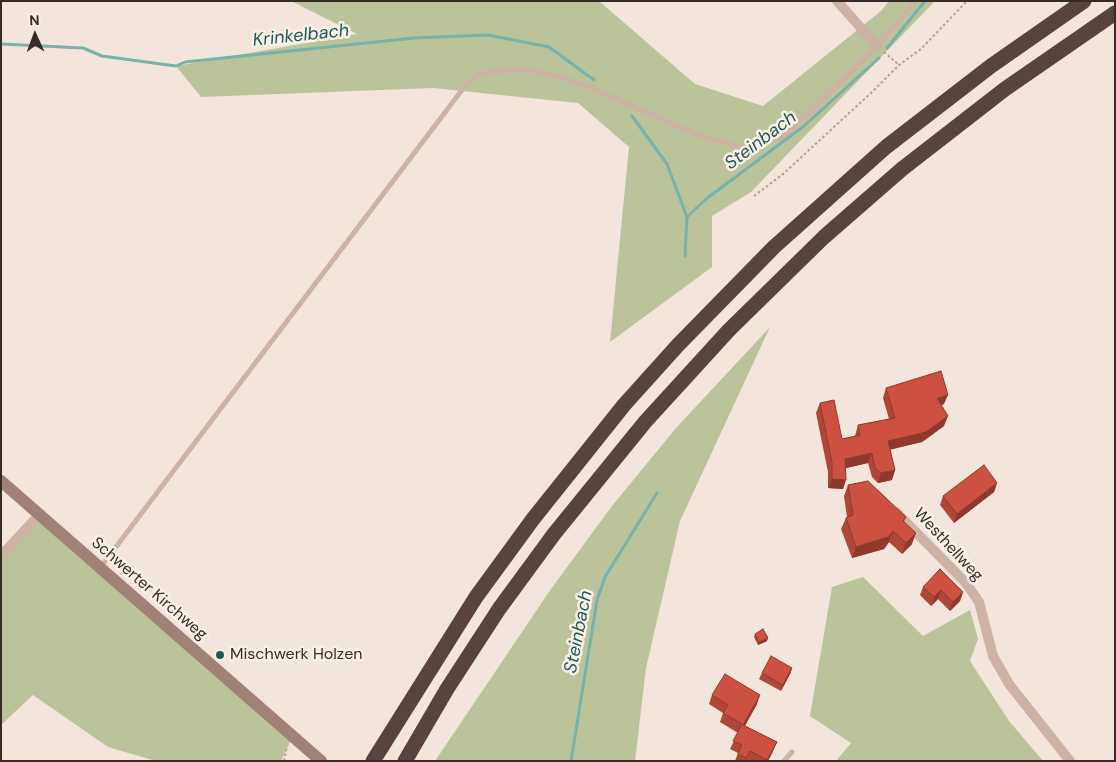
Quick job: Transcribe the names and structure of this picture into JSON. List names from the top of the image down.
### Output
{
  "streets": {
    "main road": ["Schwerter Kirchweg"],
    "street": ["Westhellweg"]
  },
  "water": ["Krinkelbach", "Steinbach"],
  "places": ["Mischwerk Holzen"],
  "north": "top"
}
